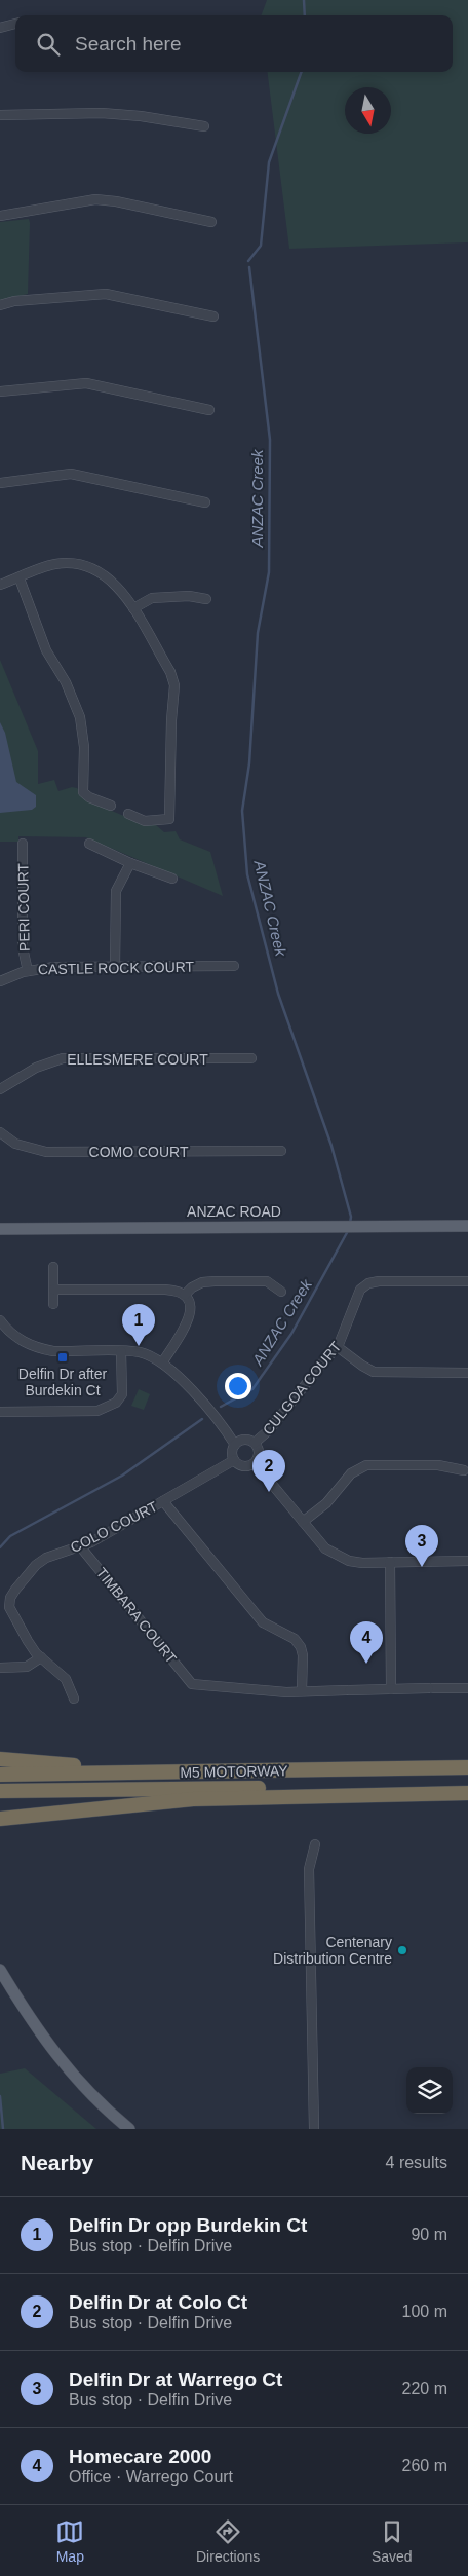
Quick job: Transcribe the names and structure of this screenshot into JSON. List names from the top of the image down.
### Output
{
  "streets": {
    "highway": ["M5 MOTORWAY"],
    "main road": ["ANZAC ROAD"],
    "street": [
      "PERI COURT",
      "CASTLE ROCK COURT",
      "ELLESMERE COURT",
      "COMO COURT",
      "CULGOA COURT",
      "COLO COURT",
      "TIMBARA COURT"
    ]
  },
  "crossings": [
    ["PERI COURT", "CASTLE ROCK COURT"],
    ["CULGOA COURT", "COLO COURT"],
    ["COLO COURT", "TIMBARA COURT"]
  ],
  "water": ["ANZAC Creek"],
  "places": {
    "transit": ["Delfin Dr after Burdekin Ct"],
    "other": ["Centenary Distribution Centre"]
  },
  "north": "bottom",
  "page": {
    "search": "Search here",
    "pins": [
      "1",
      "2",
      "3",
      "4"
    ],
    "heading": ["Nearby", "4 results"],
    "list": [
      {
        "mark": "1",
        "name": "Delfin Dr opp Burdekin Ct",
        "note": "Bus stop · Delfin Drive",
        "value": "90 m"
      },
      {
        "mark": "2",
        "name": "Delfin Dr at Colo Ct",
        "note": "Bus stop · Delfin Drive",
        "value": "100 m"
      },
      {
        "mark": "3",
        "name": "Delfin Dr at Warrego Ct",
        "note": "Bus stop · Delfin Drive",
        "value": "220 m"
      },
      {
        "mark": "4",
        "name": "Homecare 2000",
        "note": "Office · Warrego Court",
        "value": "260 m"
      }
    ],
    "nav": ["Map", "Directions", "Saved"]
  }
}
